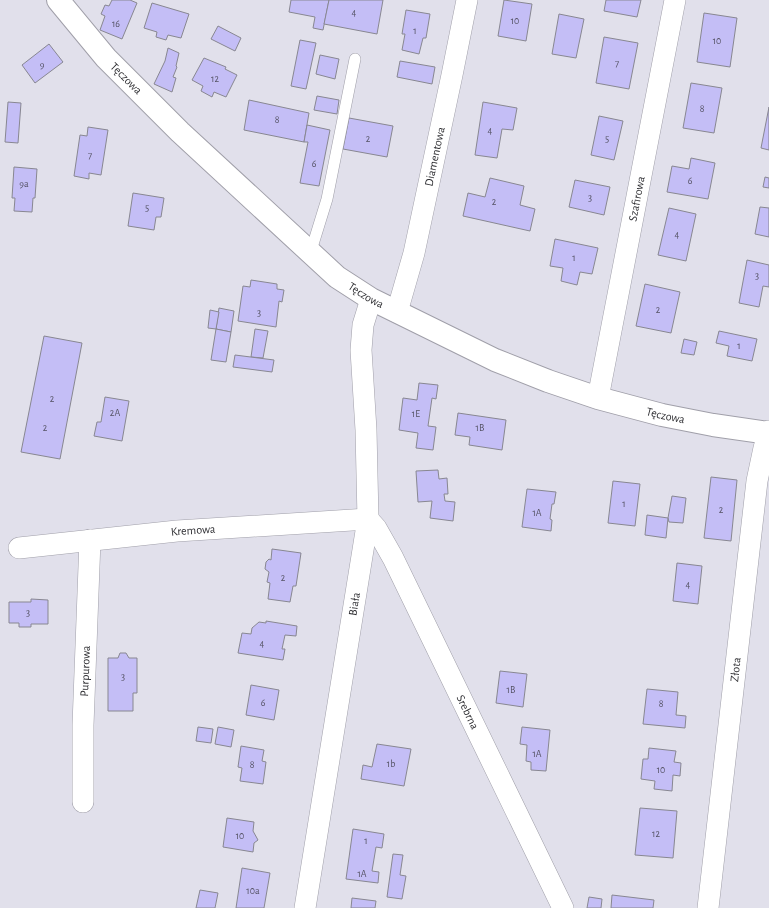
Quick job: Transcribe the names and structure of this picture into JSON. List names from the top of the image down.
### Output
{
  "streets": {
    "street": [
      "Tęczowa",
      "Diamentowa",
      "Szafirowa",
      "Kremowa",
      "Biała",
      "Złota",
      "Purpurowa",
      "Srebrna"
    ]
  },
  "crossings": [
    ["Tęczowa", "Diamentowa"],
    ["Tęczowa", "Szafirowa"],
    ["Tęczowa", "Biała"],
    ["Tęczowa", "Złota"],
    ["Kremowa", "Biała"],
    ["Kremowa", "Purpurowa"],
    ["Kremowa", "Srebrna"],
    ["Biała", "Srebrna"]
  ],
  "house_numbers": [
    "4",
    "10",
    "16",
    "1",
    "10",
    "7",
    "9",
    "12",
    "8",
    "8",
    "4",
    "2",
    "5",
    "7",
    "6",
    "6",
    "9a",
    "3",
    "2",
    "5",
    "4",
    "1",
    "3",
    "2",
    "3",
    "1",
    "2",
    "2A",
    "1E",
    "2",
    "1B",
    "1",
    "2",
    "1A",
    "2",
    "4",
    "3",
    "4",
    "3",
    "1B",
    "6",
    "8",
    "1A",
    "1b",
    "8",
    "10",
    "12",
    "10",
    "1",
    "1A",
    "10a"
  ]
}
